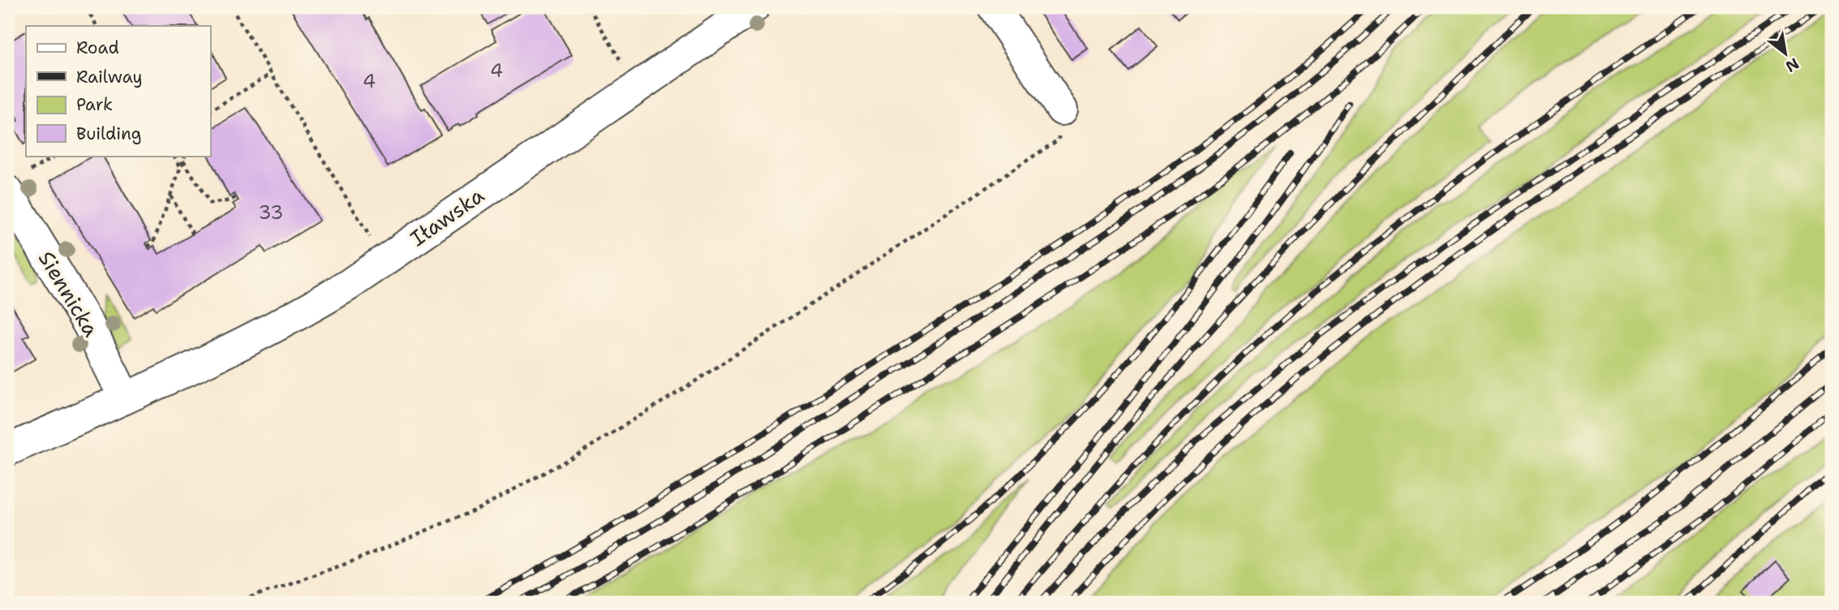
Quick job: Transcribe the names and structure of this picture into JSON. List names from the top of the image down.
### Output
{
  "streets": {
    "street": ["Iławska", "Siennicka"]
  },
  "crossings": [
    ["Iławska", "Siennicka"]
  ],
  "house_numbers": ["4", "4", "33"],
  "legend": [
    "Road",
    "Railway",
    "Park",
    "Building"
  ],
  "north": "bottom right"
}
